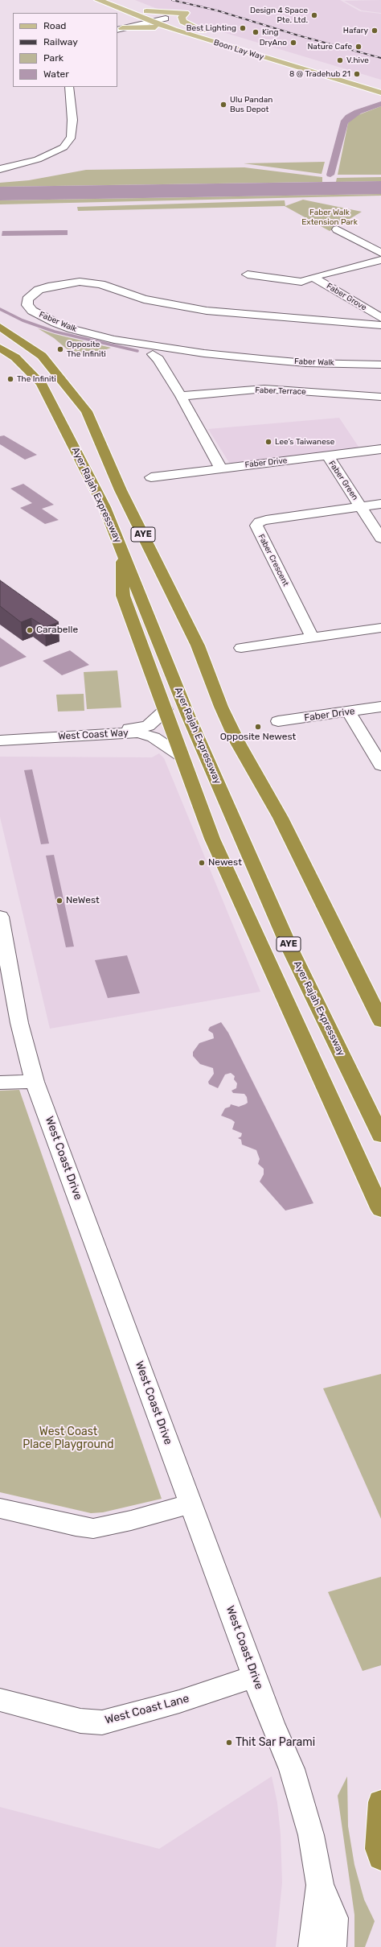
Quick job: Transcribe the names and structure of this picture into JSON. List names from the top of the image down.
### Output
{
  "streets": {
    "highway": ["Ayer Rajah Expressway", "AYE"],
    "main road": ["Boon Lay Way"],
    "street": [
      "Faber Grove",
      "Faber Walk",
      "Faber Terrace",
      "Faber Drive",
      "Faber Green",
      "Faber Crescent",
      "West Coast Way",
      "West Coast Drive",
      "West Coast Lane"
    ]
  },
  "crossings": [
    ["Faber Drive", "Faber Green"],
    ["Faber Green", "Faber Crescent"],
    ["West Coast Drive", "West Coast Lane"]
  ],
  "parks": ["Faber Walk Extension Park", "West Coast Place Playground"],
  "places": [
    "Design 4 Space Pte. Ltd.",
    "Best Lighting",
    "Hafary",
    "King",
    "DryAno",
    "Nature Cafe",
    "V.hive",
    "8 @ Tradehub 21",
    "Ulu Pandan Bus Depot",
    "Opposite The Infiniti",
    "The Infiniti",
    "Lee’s Taiwanese",
    "Carabelle",
    "Opposite Newest",
    "Newest",
    "NeWest",
    "Thit Sar Parami"
  ],
  "legend": [
    "Road",
    "Railway",
    "Park",
    "Water"
  ]
}
